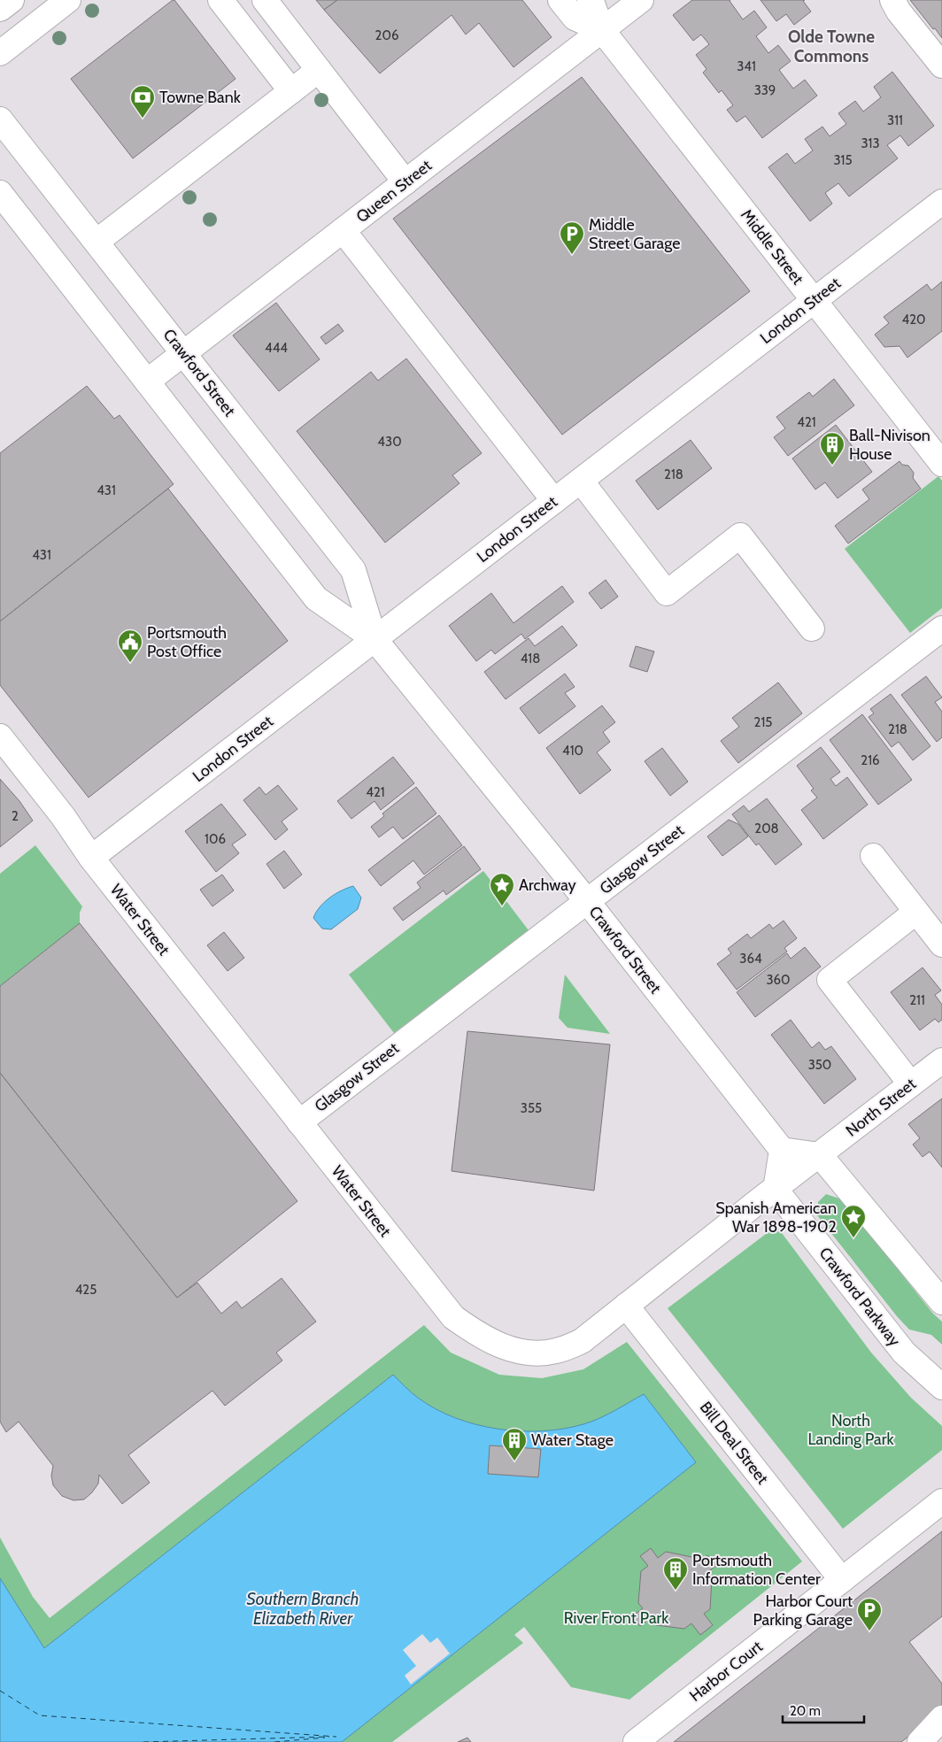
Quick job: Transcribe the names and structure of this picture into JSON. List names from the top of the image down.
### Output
{
  "streets": {
    "street": [
      "Queen Street",
      "Middle Street",
      "London Street",
      "Crawford Street",
      "Glasgow Street",
      "Water Street",
      "North Street",
      "Crawford Parkway",
      "Bill Deal Street",
      "Harbor Court"
    ]
  },
  "crossings": [
    ["Queen Street", "Middle Street"],
    ["Queen Street", "Crawford Street"],
    ["Middle Street", "London Street"],
    ["London Street", "Crawford Street"],
    ["London Street", "Water Street"],
    ["Crawford Street", "Glasgow Street"],
    ["Glasgow Street", "Water Street"],
    ["Water Street", "North Street"],
    ["Water Street", "Crawford Parkway"],
    ["Water Street", "Bill Deal Street"],
    ["Bill Deal Street", "Harbor Court"]
  ],
  "districts": ["Olde Towne Commons"],
  "water": ["Southern Branch Elizabeth River"],
  "parks": ["North Landing Park", "River Front Park"],
  "places": {
    "bank": ["Towne Bank"],
    "parking": ["Middle Street Garage", "Harbor Court Parking Garage"],
    "building": ["Ball-Nivison House", "Water Stage", "Portsmouth Information Center"],
    "public building": ["Portsmouth Post Office"],
    "place": ["Archway", "Spanish American War 1898-1902"]
  },
  "house_numbers": [
    "206",
    "341",
    "339",
    "311",
    "313",
    "315",
    "420",
    "444",
    "421",
    "430",
    "218",
    "431",
    "431",
    "418",
    "215",
    "218",
    "410",
    "216",
    "421",
    "2",
    "208",
    "106",
    "364",
    "360",
    "211",
    "350",
    "355",
    "425"
  ],
  "scale_bar": "20 m"
}
